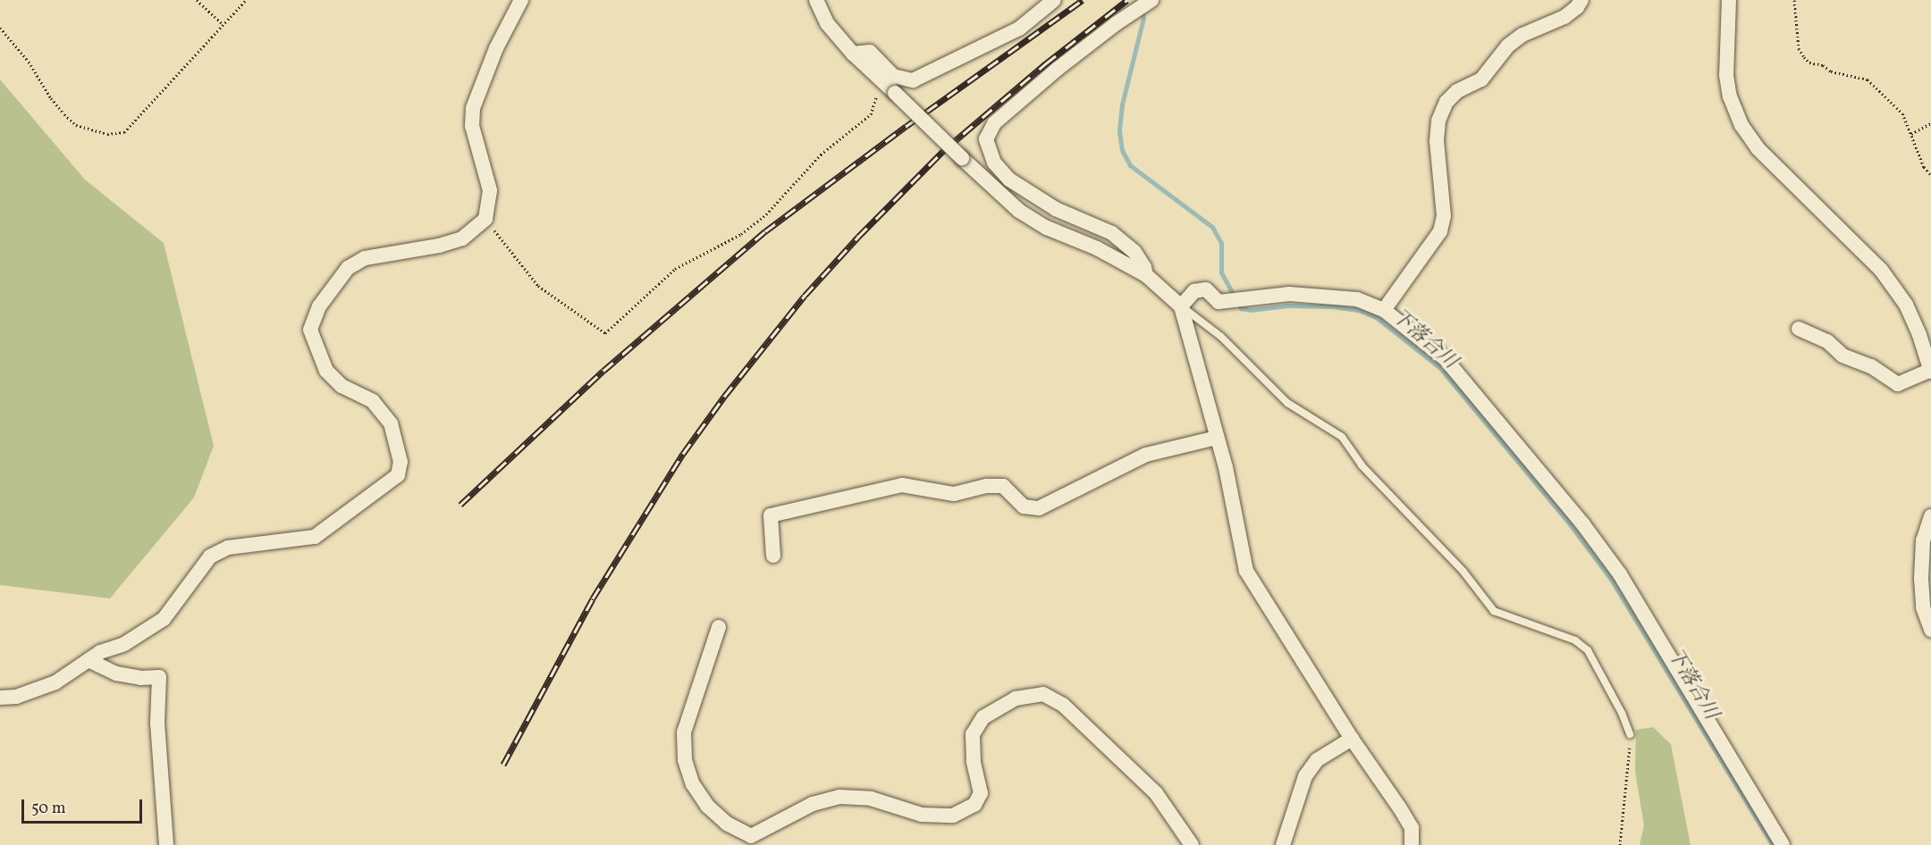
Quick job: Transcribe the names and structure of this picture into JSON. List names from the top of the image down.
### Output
{
  "water": ["下落合川"],
  "scale_bar": "50 m"
}
